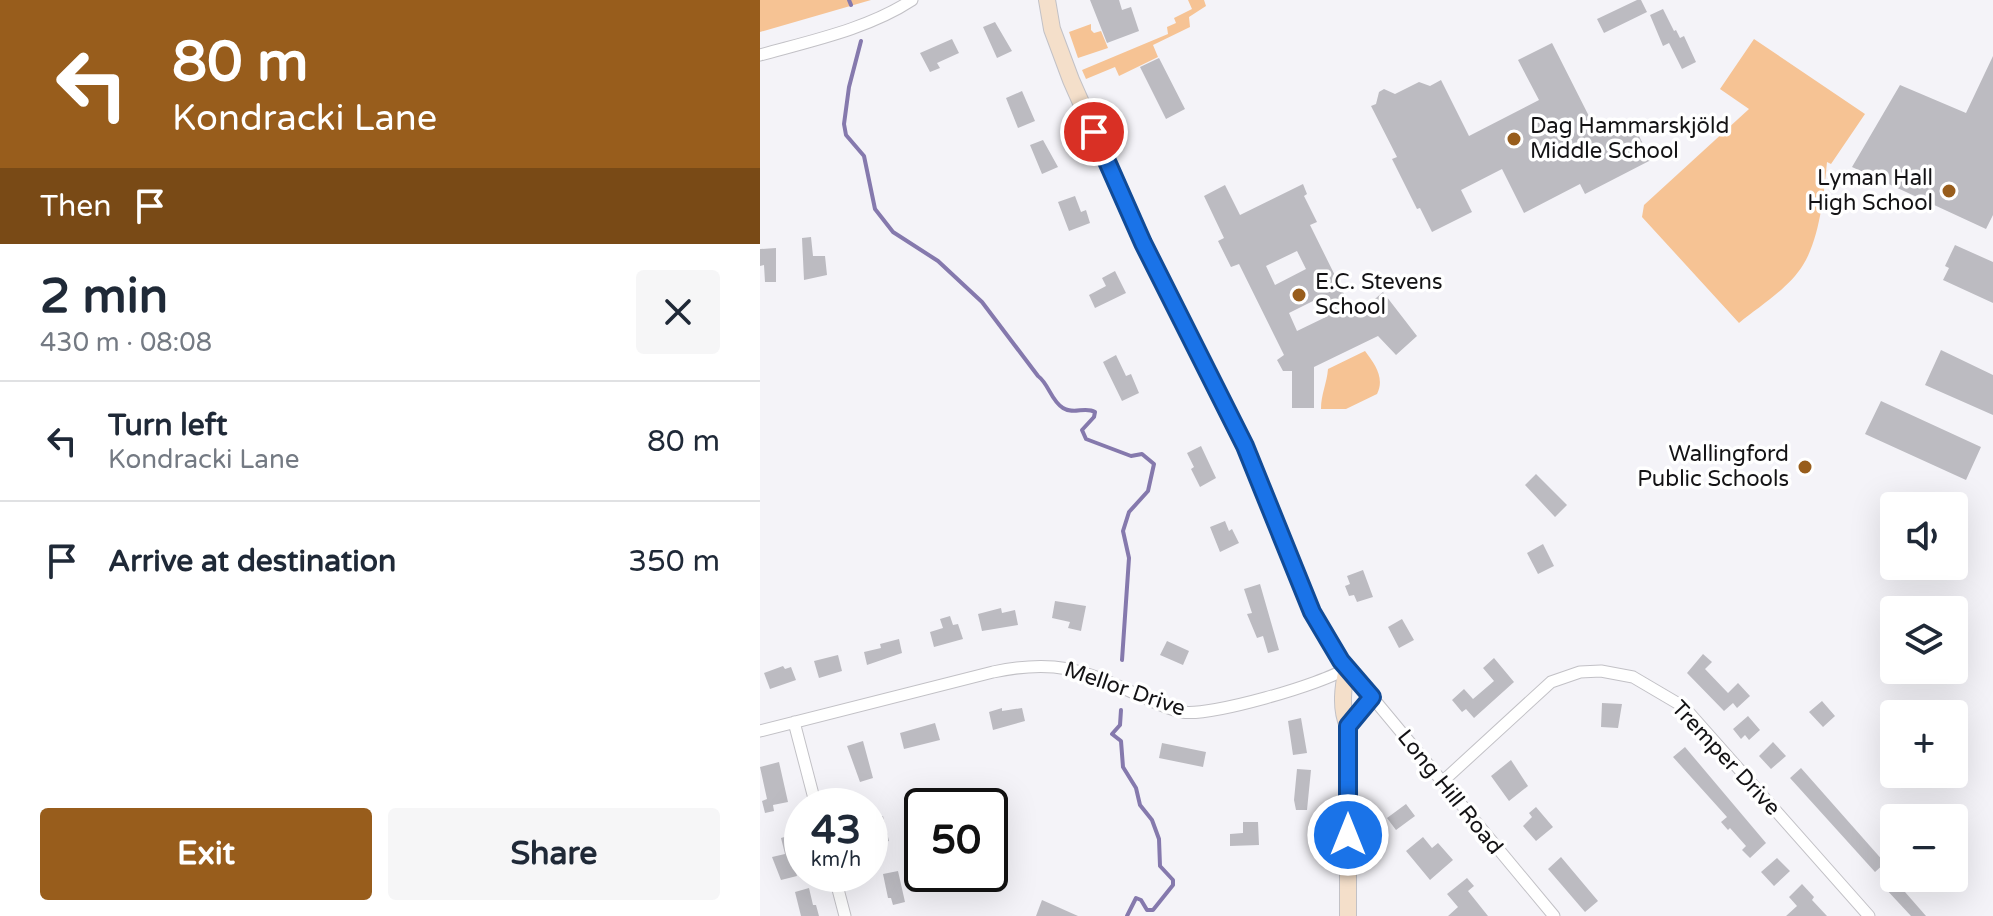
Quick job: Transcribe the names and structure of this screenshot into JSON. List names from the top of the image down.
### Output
{
  "streets": {
    "main road": ["Long Hill Road"],
    "street": ["Mellor Drive", "Tremper Drive"]
  },
  "crossings": [
    ["Mellor Drive", "Long Hill Road"],
    ["Tremper Drive", "Long Hill Road"]
  ],
  "places": [
    "Dag Hammarskjöld Middle School",
    "Lyman Hall High School",
    "E.C. Stevens School",
    "Wallingford Public Schools"
  ],
  "page": {
    "turn": ["80 m", "Kondracki Lane"],
    "then": "Then",
    "heading": ["2 min", "430 m · 08:08"],
    "list": [
      {
        "name": "Turn left",
        "note": "Kondracki Lane",
        "value": "80 m"
      },
      {
        "name": "Arrive at destination",
        "value": "350 m"
      }
    ],
    "map_buttons": ["+", "−"],
    "speed": "43 km/h",
    "limit": "50",
    "buttons": ["Exit", "Share"]
  }
}
